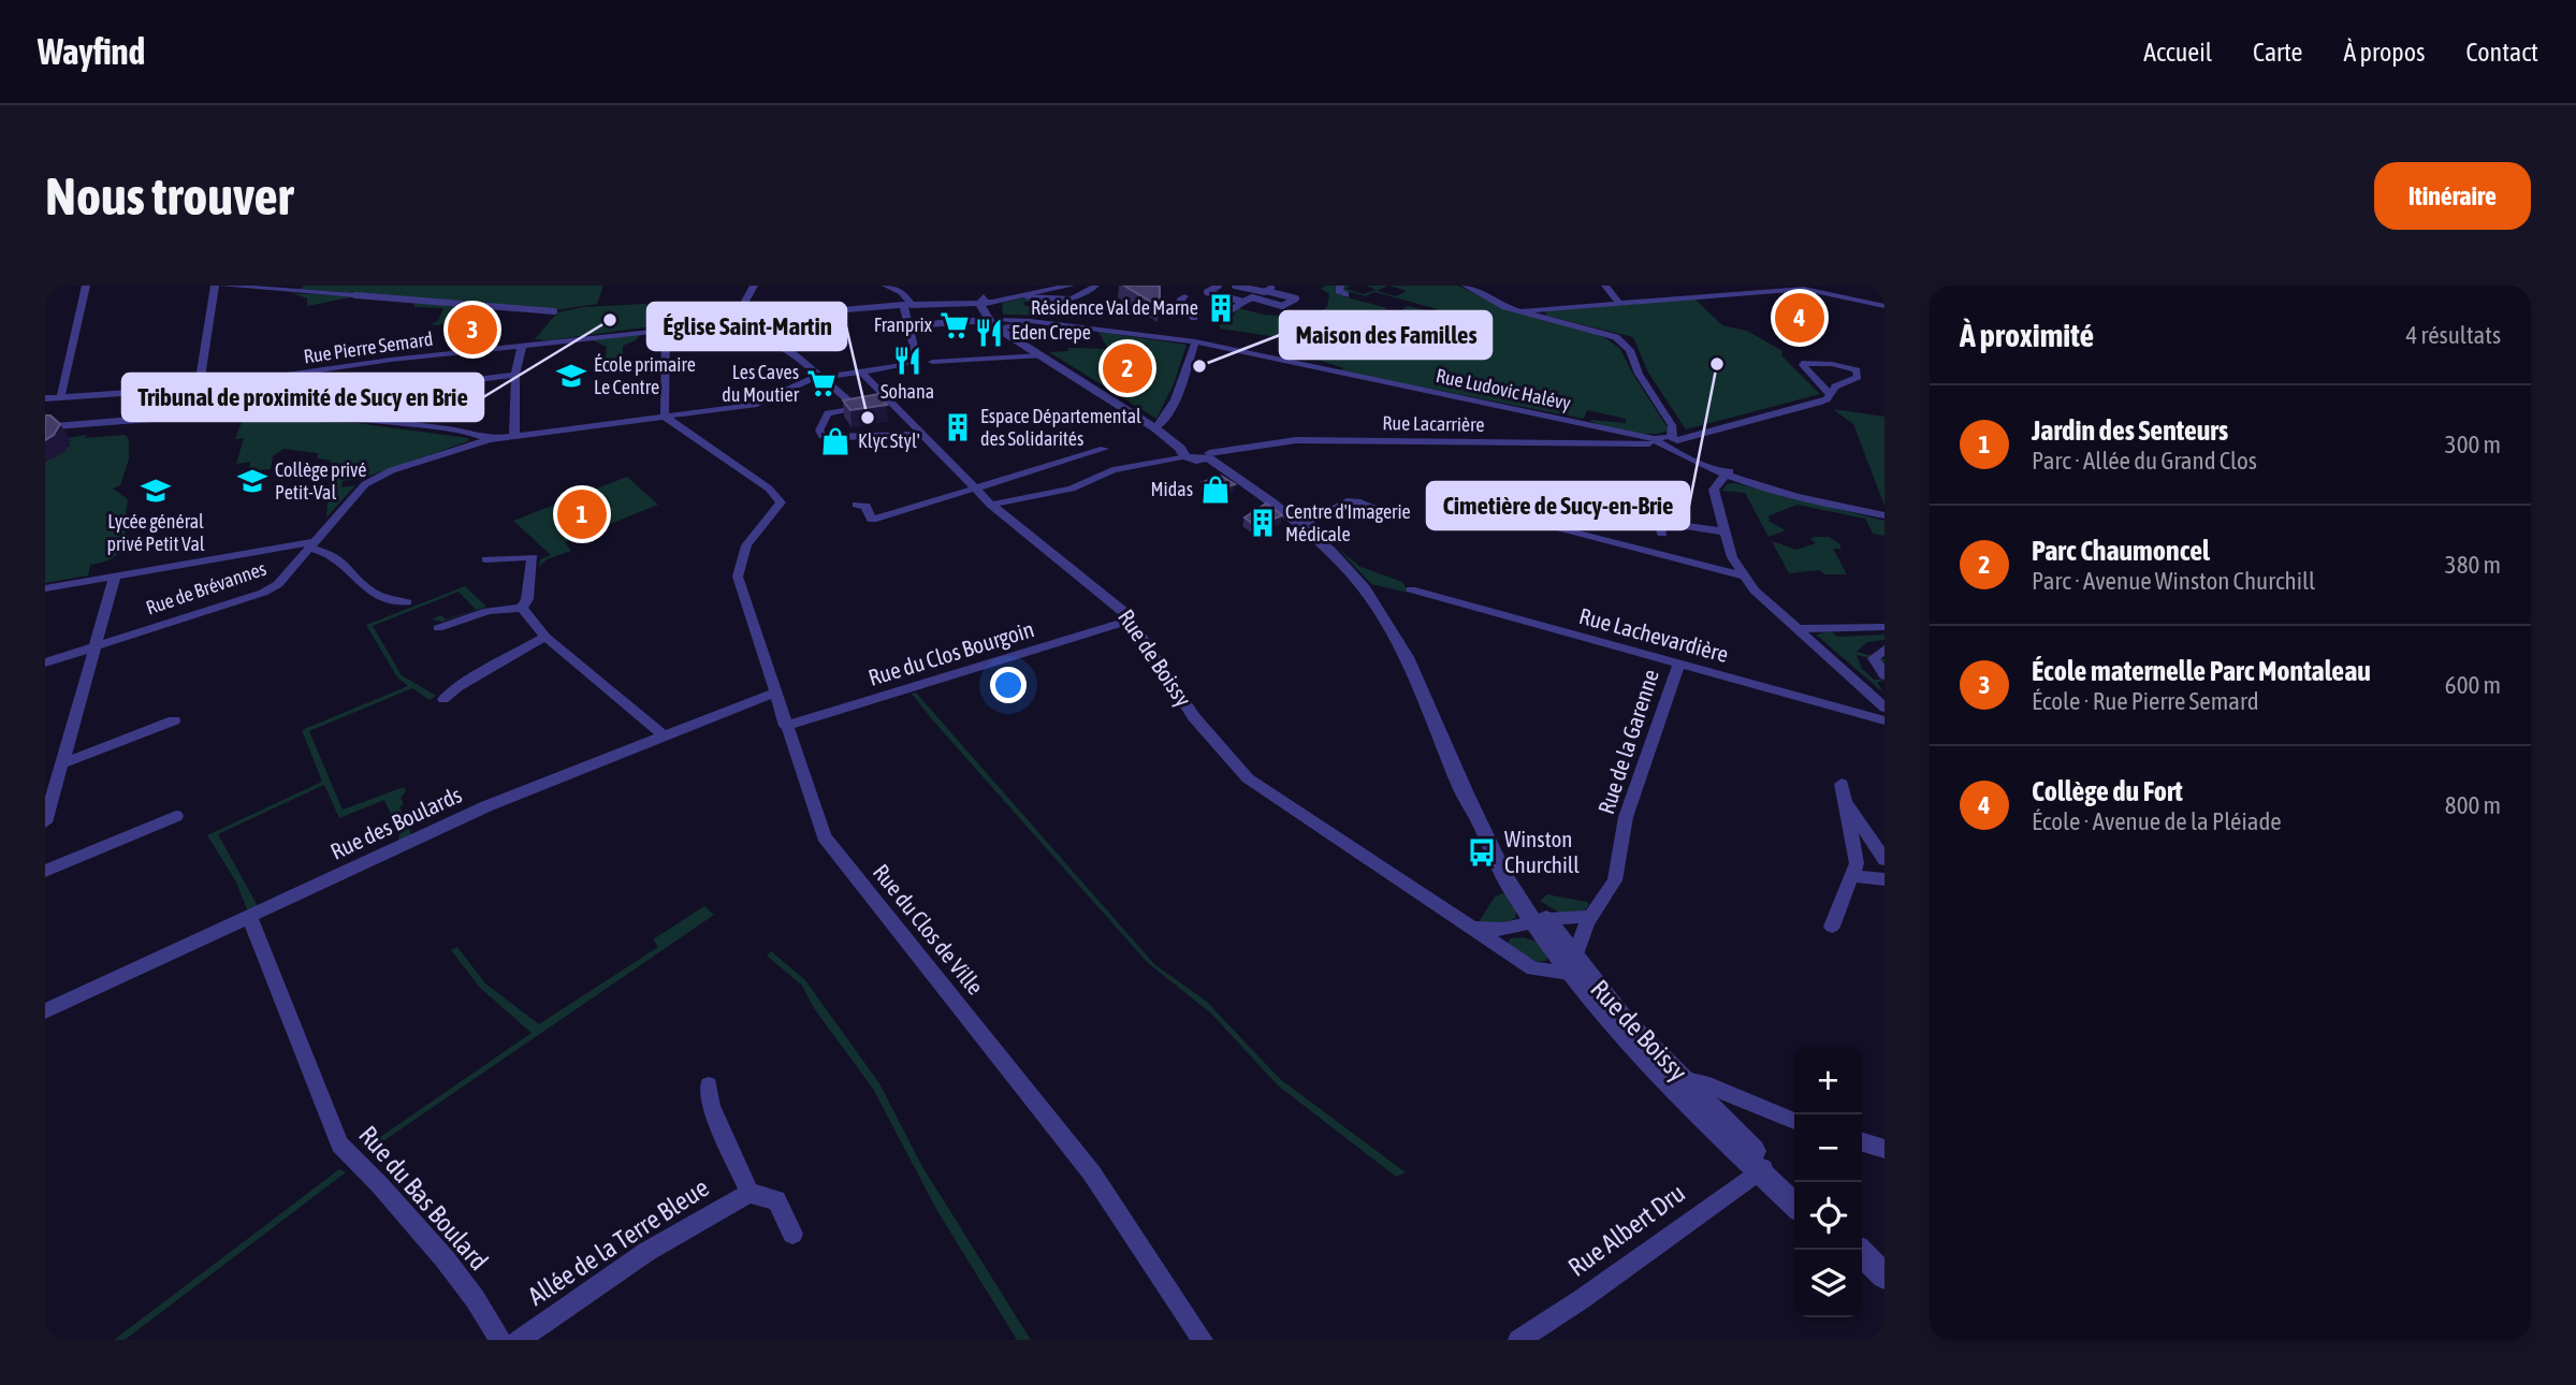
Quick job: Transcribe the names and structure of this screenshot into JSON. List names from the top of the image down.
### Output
{
  "streets": {
    "street": [
      "Rue Pierre Semard",
      "Rue Ludovic Halévy",
      "Rue Lacarrière",
      "Rue de Brévannes",
      "Rue Lachevardière",
      "Rue du Clos Bourgoin",
      "Rue de Boissy",
      "Rue de la Garenne",
      "Rue des Boulards",
      "Rue du Clos de Ville",
      "Rue du Bas Boulard",
      "Rue Albert Dru",
      "Allée de la Terre Bleue"
    ]
  },
  "crossings": [
    ["Rue Ludovic Halévy", "Rue Lacarrière"],
    ["Rue Lacarrière", "Rue de Boissy"],
    ["Rue de Brévannes", "Rue de Boissy"],
    ["Rue de Brévannes", "Rue du Clos de Ville"],
    ["Rue Lachevardière", "Rue de la Garenne"],
    ["Rue du Clos Bourgoin", "Rue de Boissy"],
    ["Rue du Clos Bourgoin", "Rue du Clos de Ville"],
    ["Rue de Boissy", "Rue de la Garenne"],
    ["Rue de Boissy", "Rue Albert Dru"],
    ["Rue des Boulards", "Rue du Clos de Ville"],
    ["Rue des Boulards", "Rue du Bas Boulard"]
  ],
  "places": {
    "building": ["Résidence Val de Marne", "Espace Départemental des Solidarités", "Centre d'Imagerie Médicale"],
    "other": [
      "Tribunal de proximité de Sucy en Brie",
      "Cimetière de Sucy-en-Brie",
      "Maison des Familles",
      "Église Saint-Martin"
    ],
    "supermarket": ["Franprix", "Les Caves du Moutier"],
    "restaurant": ["Eden Crepe", "Sohana"],
    "school or university": ["École primaire Le Centre", "Collège privé Petit-Val", "Lycée général privé Petit Val"],
    "shop": ["Klyc Styl'", "Midas"],
    "bus stop": ["Winston Churchill"]
  },
  "page": {
    "header": "Wayfind",
    "nav": [
      "Accueil",
      "Carte",
      "À propos",
      "Contact"
    ],
    "buttons": "Itinéraire",
    "title": "Nous trouver",
    "heading": ["À proximité", "4 résultats"],
    "pins": [
      "4",
      "3",
      "2",
      "1"
    ],
    "list": [
      {
        "mark": "1",
        "name": "Jardin des Senteurs",
        "note": "Parc · Allée du Grand Clos",
        "value": "300 m"
      },
      {
        "mark": "2",
        "name": "Parc Chaumoncel",
        "note": "Parc · Avenue Winston Churchill",
        "value": "380 m"
      },
      {
        "mark": "3",
        "name": "École maternelle Parc Montaleau",
        "note": "École · Rue Pierre Semard",
        "value": "600 m"
      },
      {
        "mark": "4",
        "name": "Collège du Fort",
        "note": "École · Avenue de la Pléiade",
        "value": "800 m"
      }
    ],
    "map_buttons": ["+", "−"]
  }
}
